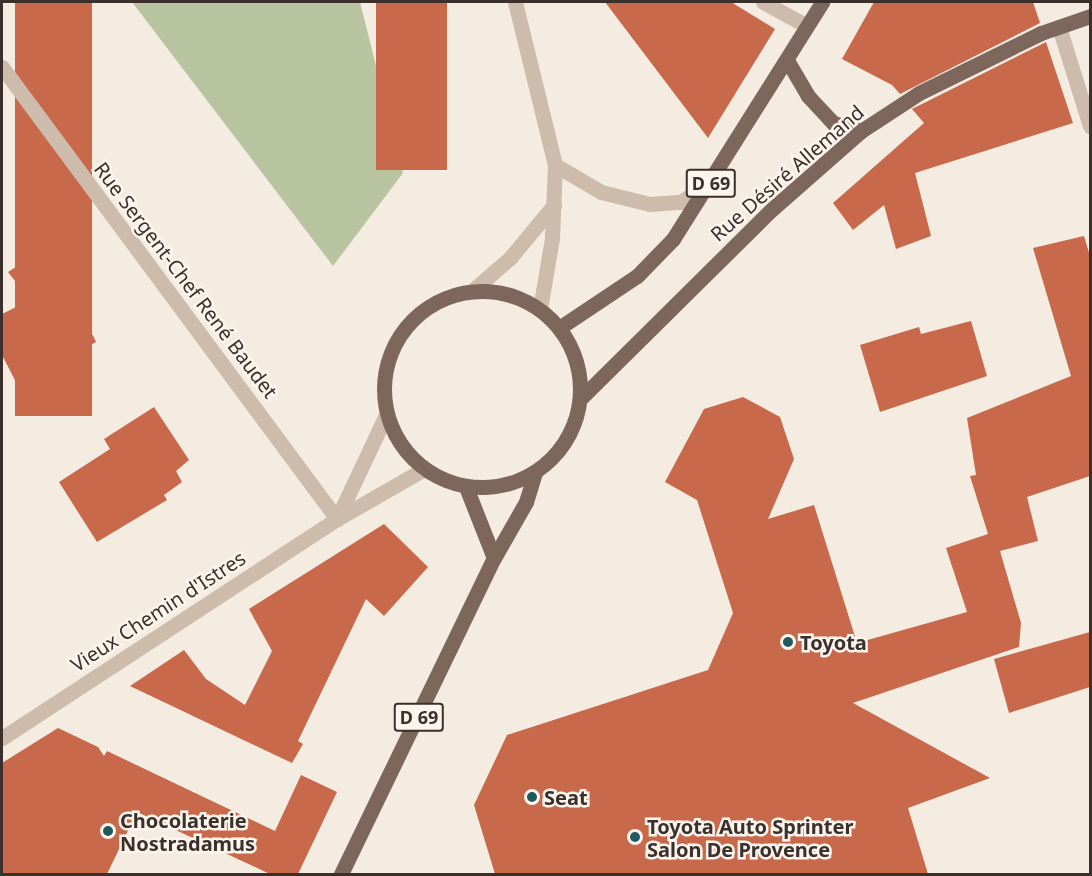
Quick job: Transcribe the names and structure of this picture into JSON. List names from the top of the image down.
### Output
{
  "streets": {
    "main road": ["Rue Désiré Allemand", "D 69"],
    "street": ["Rue Sergent-Chef René Baudet", "Vieux Chemin d'Istres"]
  },
  "crossings": [
    ["Rue Désiré Allemand", "D 69"],
    ["Rue Désiré Allemand", "Vieux Chemin d'Istres"],
    ["D 69", "Vieux Chemin d'Istres"],
    ["Rue Sergent-Chef René Baudet", "Vieux Chemin d'Istres"]
  ],
  "places": [
    "Toyota",
    "Seat",
    "Chocolaterie Nostradamus",
    "Toyota Auto Sprinter Salon De Provence"
  ]
}
